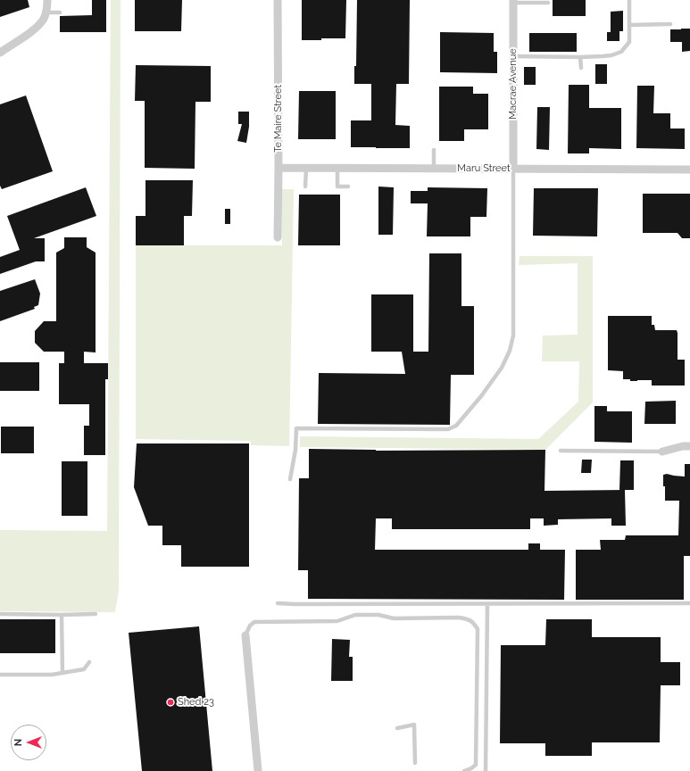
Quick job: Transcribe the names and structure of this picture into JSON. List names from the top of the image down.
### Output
{
  "streets": {
    "street": ["Macrae Avenue", "Te Maire Street", "Maru Street"]
  },
  "crossings": [
    ["Macrae Avenue", "Maru Street"],
    ["Te Maire Street", "Maru Street"]
  ],
  "places": ["Shed 23"],
  "north": "left"
}
